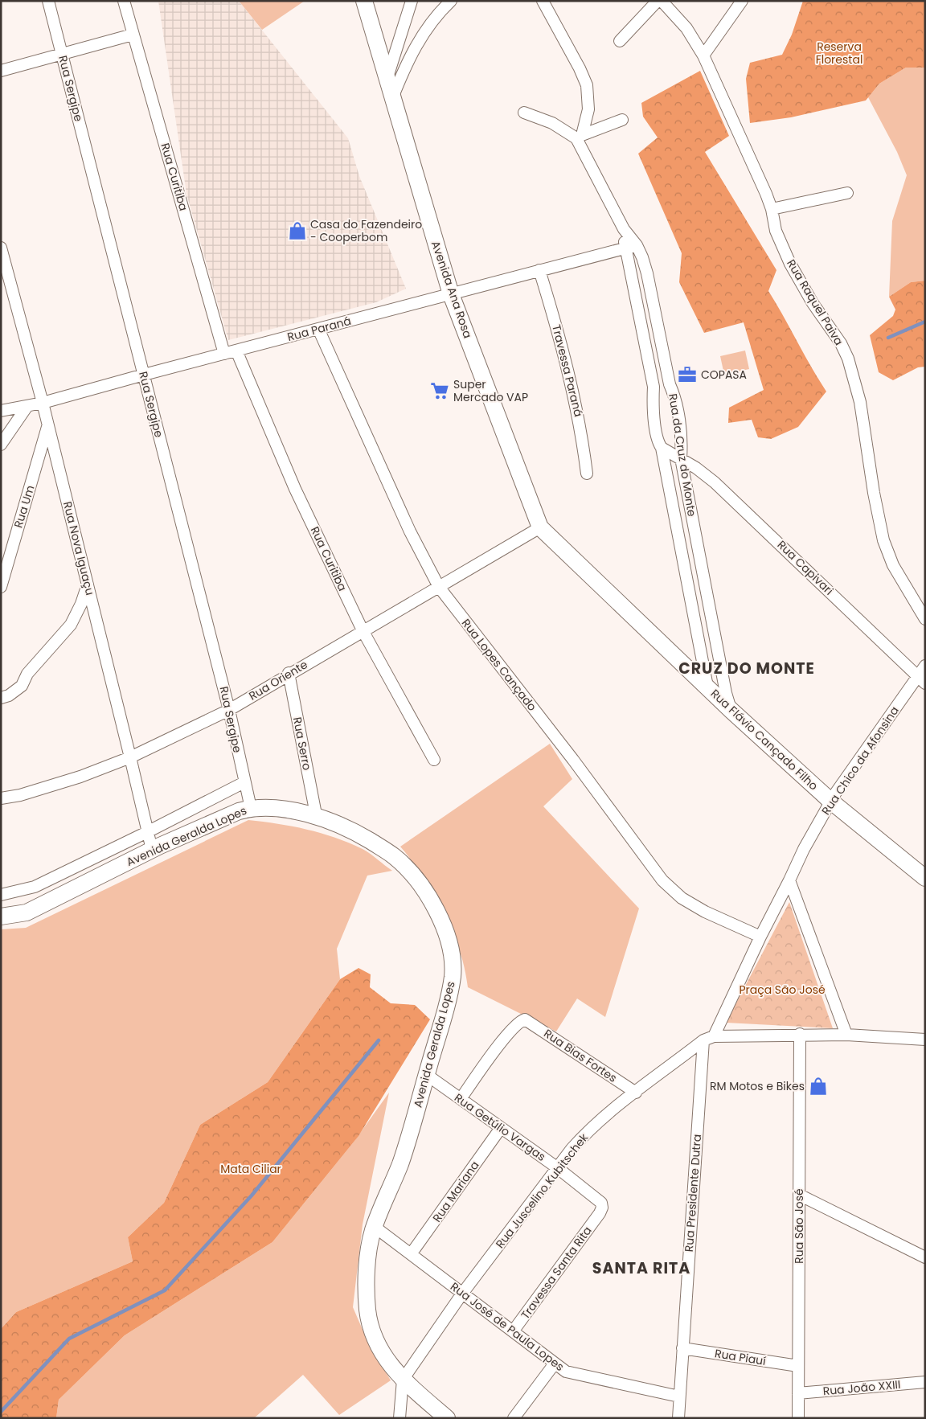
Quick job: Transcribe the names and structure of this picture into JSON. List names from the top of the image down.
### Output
{
  "streets": {
    "main road": ["Avenida Ana Rosa", "Rua Flávio Cançado Filho", "Avenida Geralda Lopes"],
    "street": [
      "Rua Sergipe",
      "Rua Curitiba",
      "Rua Raquel Paiva",
      "Rua Paraná",
      "Travessa Paraná",
      "Rua da Cruz do Monte",
      "Rua Um",
      "Rua Nova Iguaçu",
      "Rua Capivari",
      "Rua Lopes Cançado",
      "Rua Oriente",
      "Rua Serro",
      "Rua Chico da Afonsina",
      "Rua Bias Fortes",
      "Rua Getúlio Vargas",
      "Rua Juscelino Kubitschek",
      "Rua Mariana",
      "Rua Presidente Dutra",
      "Rua São José",
      "Travessa Santa Rita",
      "Rua José de Paula Lopes",
      "Rua Piauí",
      "Rua João XXIII"
    ]
  },
  "crossings": [
    ["Rua Sergipe", "Rua Paraná"],
    ["Rua Sergipe", "Rua Oriente"],
    ["Rua Sergipe", "Avenida Geralda Lopes"],
    ["Rua Curitiba", "Rua Paraná"],
    ["Rua Curitiba", "Rua Oriente"],
    ["Avenida Ana Rosa", "Rua Paraná"],
    ["Avenida Ana Rosa", "Rua Oriente"],
    ["Avenida Ana Rosa", "Rua Flávio Cançado Filho"],
    ["Rua Paraná", "Travessa Paraná"],
    ["Rua Paraná", "Rua da Cruz do Monte"],
    ["Rua Paraná", "Rua Nova Iguaçu"],
    ["Rua Paraná", "Rua Lopes Cançado"],
    ["Rua da Cruz do Monte", "Rua Capivari"],
    ["Rua da Cruz do Monte", "Rua Flávio Cançado Filho"],
    ["Rua Um", "Rua Nova Iguaçu"],
    ["Rua Nova Iguaçu", "Rua Oriente"],
    ["Rua Nova Iguaçu", "Avenida Geralda Lopes"],
    ["Rua Capivari", "Rua Chico da Afonsina"],
    ["Rua Lopes Cançado", "Rua Oriente"],
    ["Rua Oriente", "Rua Flávio Cançado Filho"],
    ["Rua Oriente", "Rua Serro"],
    ["Rua Flávio Cançado Filho", "Rua Chico da Afonsina"],
    ["Rua Serro", "Avenida Geralda Lopes"],
    ["Avenida Geralda Lopes", "Rua Getúlio Vargas"],
    ["Avenida Geralda Lopes", "Rua Juscelino Kubitschek"],
    ["Avenida Geralda Lopes", "Rua José de Paula Lopes"],
    ["Rua Bias Fortes", "Rua Getúlio Vargas"],
    ["Rua Bias Fortes", "Rua Juscelino Kubitschek"],
    ["Rua Getúlio Vargas", "Rua Juscelino Kubitschek"],
    ["Rua Getúlio Vargas", "Rua Mariana"],
    ["Rua Getúlio Vargas", "Travessa Santa Rita"],
    ["Rua Juscelino Kubitschek", "Rua Presidente Dutra"],
    ["Rua Juscelino Kubitschek", "Rua José de Paula Lopes"],
    ["Rua Mariana", "Rua José de Paula Lopes"],
    ["Rua Presidente Dutra", "Rua José de Paula Lopes"],
    ["Rua Presidente Dutra", "Rua Piauí"],
    ["Rua São José", "Rua Piauí"],
    ["Rua São José", "Rua João XXIII"],
    ["Travessa Santa Rita", "Rua José de Paula Lopes"]
  ],
  "districts": ["CRUZ DO MONTE", "SANTA RITA"],
  "parks": ["Reserva Florestal", "Praça São José", "Mata Ciliar"],
  "places": {
    "shop": ["Casa do Fazendeiro - Cooperbom", "RM Motos e Bikes"],
    "office": ["COPASA"],
    "supermarket": ["Super Mercado VAP"]
  }
}
